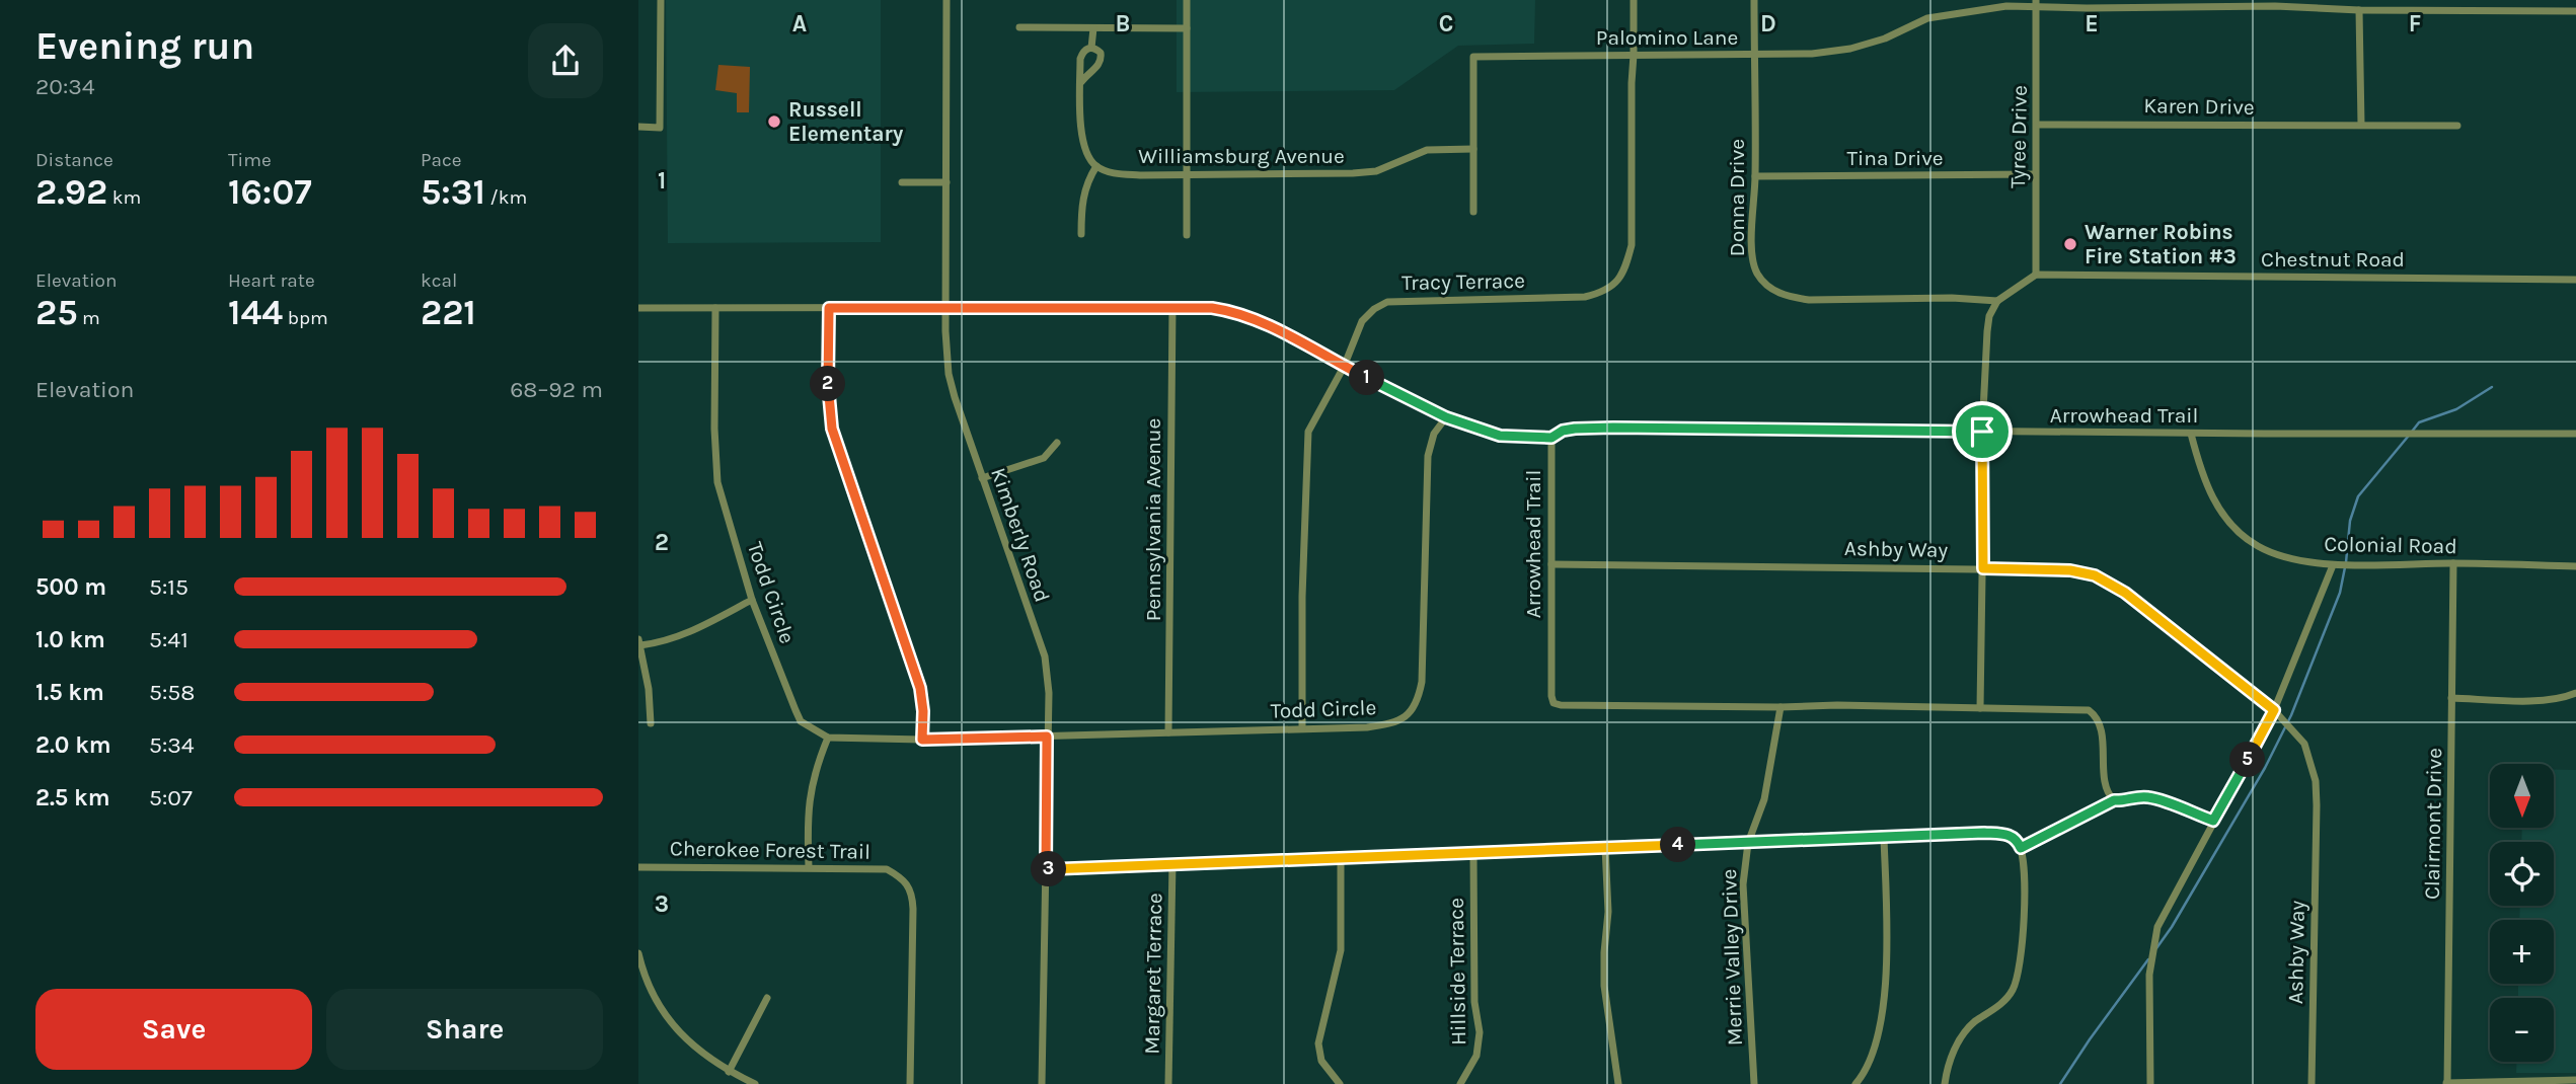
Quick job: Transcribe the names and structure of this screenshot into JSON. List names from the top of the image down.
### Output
{
  "streets": {
    "street": [
      "Palomino Lane",
      "Karen Drive",
      "Tyree Drive",
      "Williamsburg Avenue",
      "Tina Drive",
      "Donna Drive",
      "Chestnut Road",
      "Tracy Terrace",
      "Arrowhead Trail",
      "Pennsylvania Avenue",
      "Kimberly Road",
      "Colonial Road",
      "Ashby Way",
      "Todd Circle",
      "Clairmont Drive",
      "Cherokee Forest Trail",
      "Merrie Valley Drive",
      "Hillside Terrace",
      "Margaret Terrace"
    ]
  },
  "crossings": [
    ["Palomino Lane", "Tyree Drive"],
    ["Palomino Lane", "Williamsburg Avenue"],
    ["Palomino Lane", "Donna Drive"],
    ["Palomino Lane", "Tracy Terrace"],
    ["Karen Drive", "Tyree Drive"],
    ["Tyree Drive", "Tina Drive"],
    ["Tyree Drive", "Chestnut Road"],
    ["Tina Drive", "Donna Drive"],
    ["Tracy Terrace", "Todd Circle"],
    ["Arrowhead Trail", "Colonial Road"],
    ["Arrowhead Trail", "Ashby Way"],
    ["Arrowhead Trail", "Merrie Valley Drive"],
    ["Pennsylvania Avenue", "Todd Circle"],
    ["Kimberly Road", "Todd Circle"],
    ["Colonial Road", "Clairmont Drive"]
  ],
  "places": ["Russell Elementary", "Warner Robins Fire Station #3"],
  "north": "bottom",
  "page": {
    "heading": ["Evening run", "20:34"],
    "stats": [
      ["Distance", "2.92 km"],
      ["Time", "16:07"],
      ["Pace", "5:31 /km"],
      ["Elevation", "25 m"],
      ["Heart rate", "144 bpm"],
      ["kcal", "221"]
    ],
    "pins": [
      "1",
      "2",
      "5",
      "4",
      "3"
    ],
    "chart": ["Elevation", "68–92 m"],
    "list": [
      {
        "name": "500 m",
        "note": "5:15"
      },
      {
        "name": "1.0 km",
        "note": "5:41"
      },
      {
        "name": "1.5 km",
        "note": "5:58"
      },
      {
        "name": "2.0 km",
        "note": "5:34"
      },
      {
        "name": "2.5 km",
        "note": "5:07"
      }
    ],
    "map_buttons": ["+", "−"],
    "buttons": ["Save", "Share"]
  },
  "grid": {
    "columns": [
      "A",
      "B",
      "C",
      "D",
      "E",
      "F"
    ],
    "rows": ["1", "2", "3"]
  }
}
